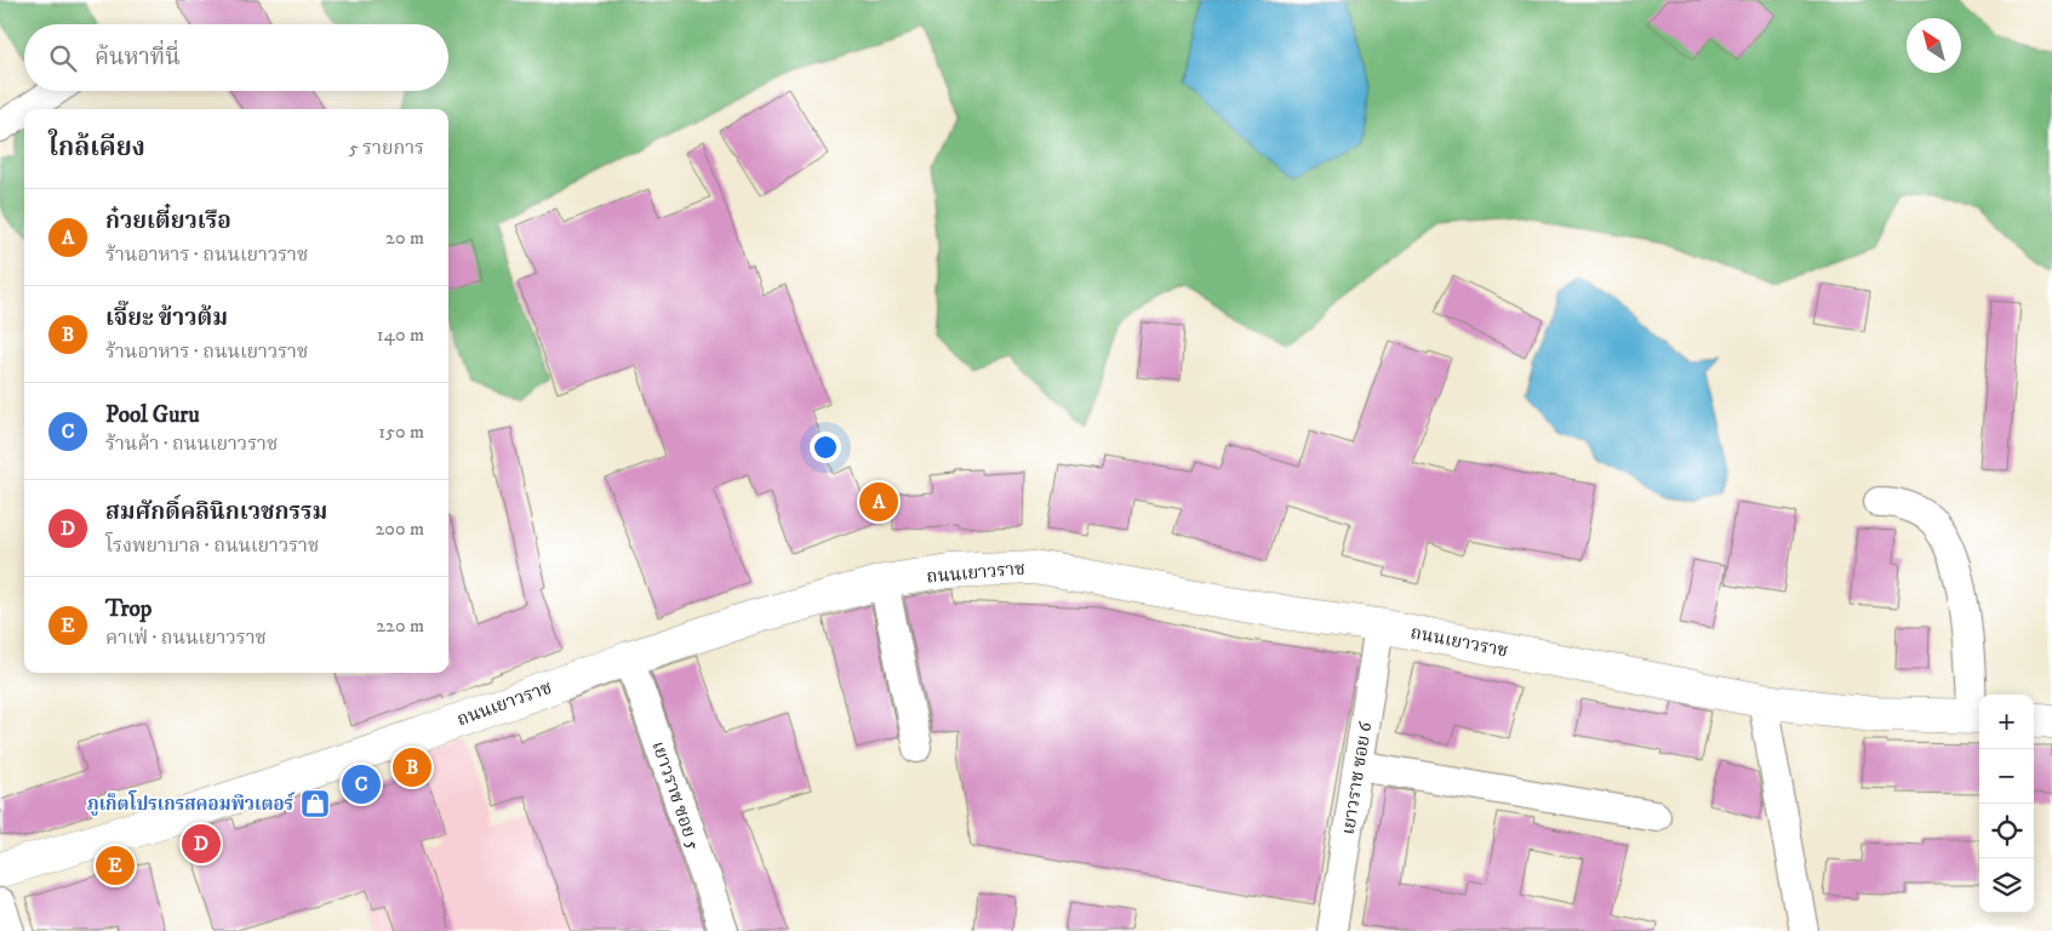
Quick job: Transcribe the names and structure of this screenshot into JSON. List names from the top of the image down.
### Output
{
  "streets": {
    "main road": ["ถนนเยาวราช"],
    "street": ["เยาวราช ซอย 6", "เยาวราช ซอย 5"]
  },
  "crossings": [
    ["ถนนเยาวราช", "เยาวราช ซอย 6"],
    ["ถนนเยาวราช", "เยาวราช ซอย 5"]
  ],
  "places": {
    "shop": ["ภูเก็ตโปรเกรสคอมพิวเตอร์"]
  },
  "north": "top left",
  "page": {
    "search": "ค้นหาที่นี่",
    "heading": ["ใกล้เคียง", "5 รายการ"],
    "list": [
      {
        "mark": "A",
        "name": "ก๋วยเตี๋ยวเรือ",
        "note": "ร้านอาหาร · ถนนเยาวราช",
        "value": "20 m"
      },
      {
        "mark": "B",
        "name": "เจี๊ยะ ข้าวต้ม",
        "note": "ร้านอาหาร · ถนนเยาวราช",
        "value": "140 m"
      },
      {
        "mark": "C",
        "name": "Pool Guru",
        "note": "ร้านค้า · ถนนเยาวราช",
        "value": "150 m"
      },
      {
        "mark": "D",
        "name": "สมศักดิ์คลินิกเวชกรรม",
        "note": "โรงพยาบาล · ถนนเยาวราช",
        "value": "200 m"
      },
      {
        "mark": "E",
        "name": "Trop",
        "note": "คาเฟ่ · ถนนเยาวราช",
        "value": "220 m"
      }
    ],
    "pins": [
      "A",
      "B",
      "C",
      "D",
      "E"
    ],
    "map_buttons": ["+", "−"]
  }
}
